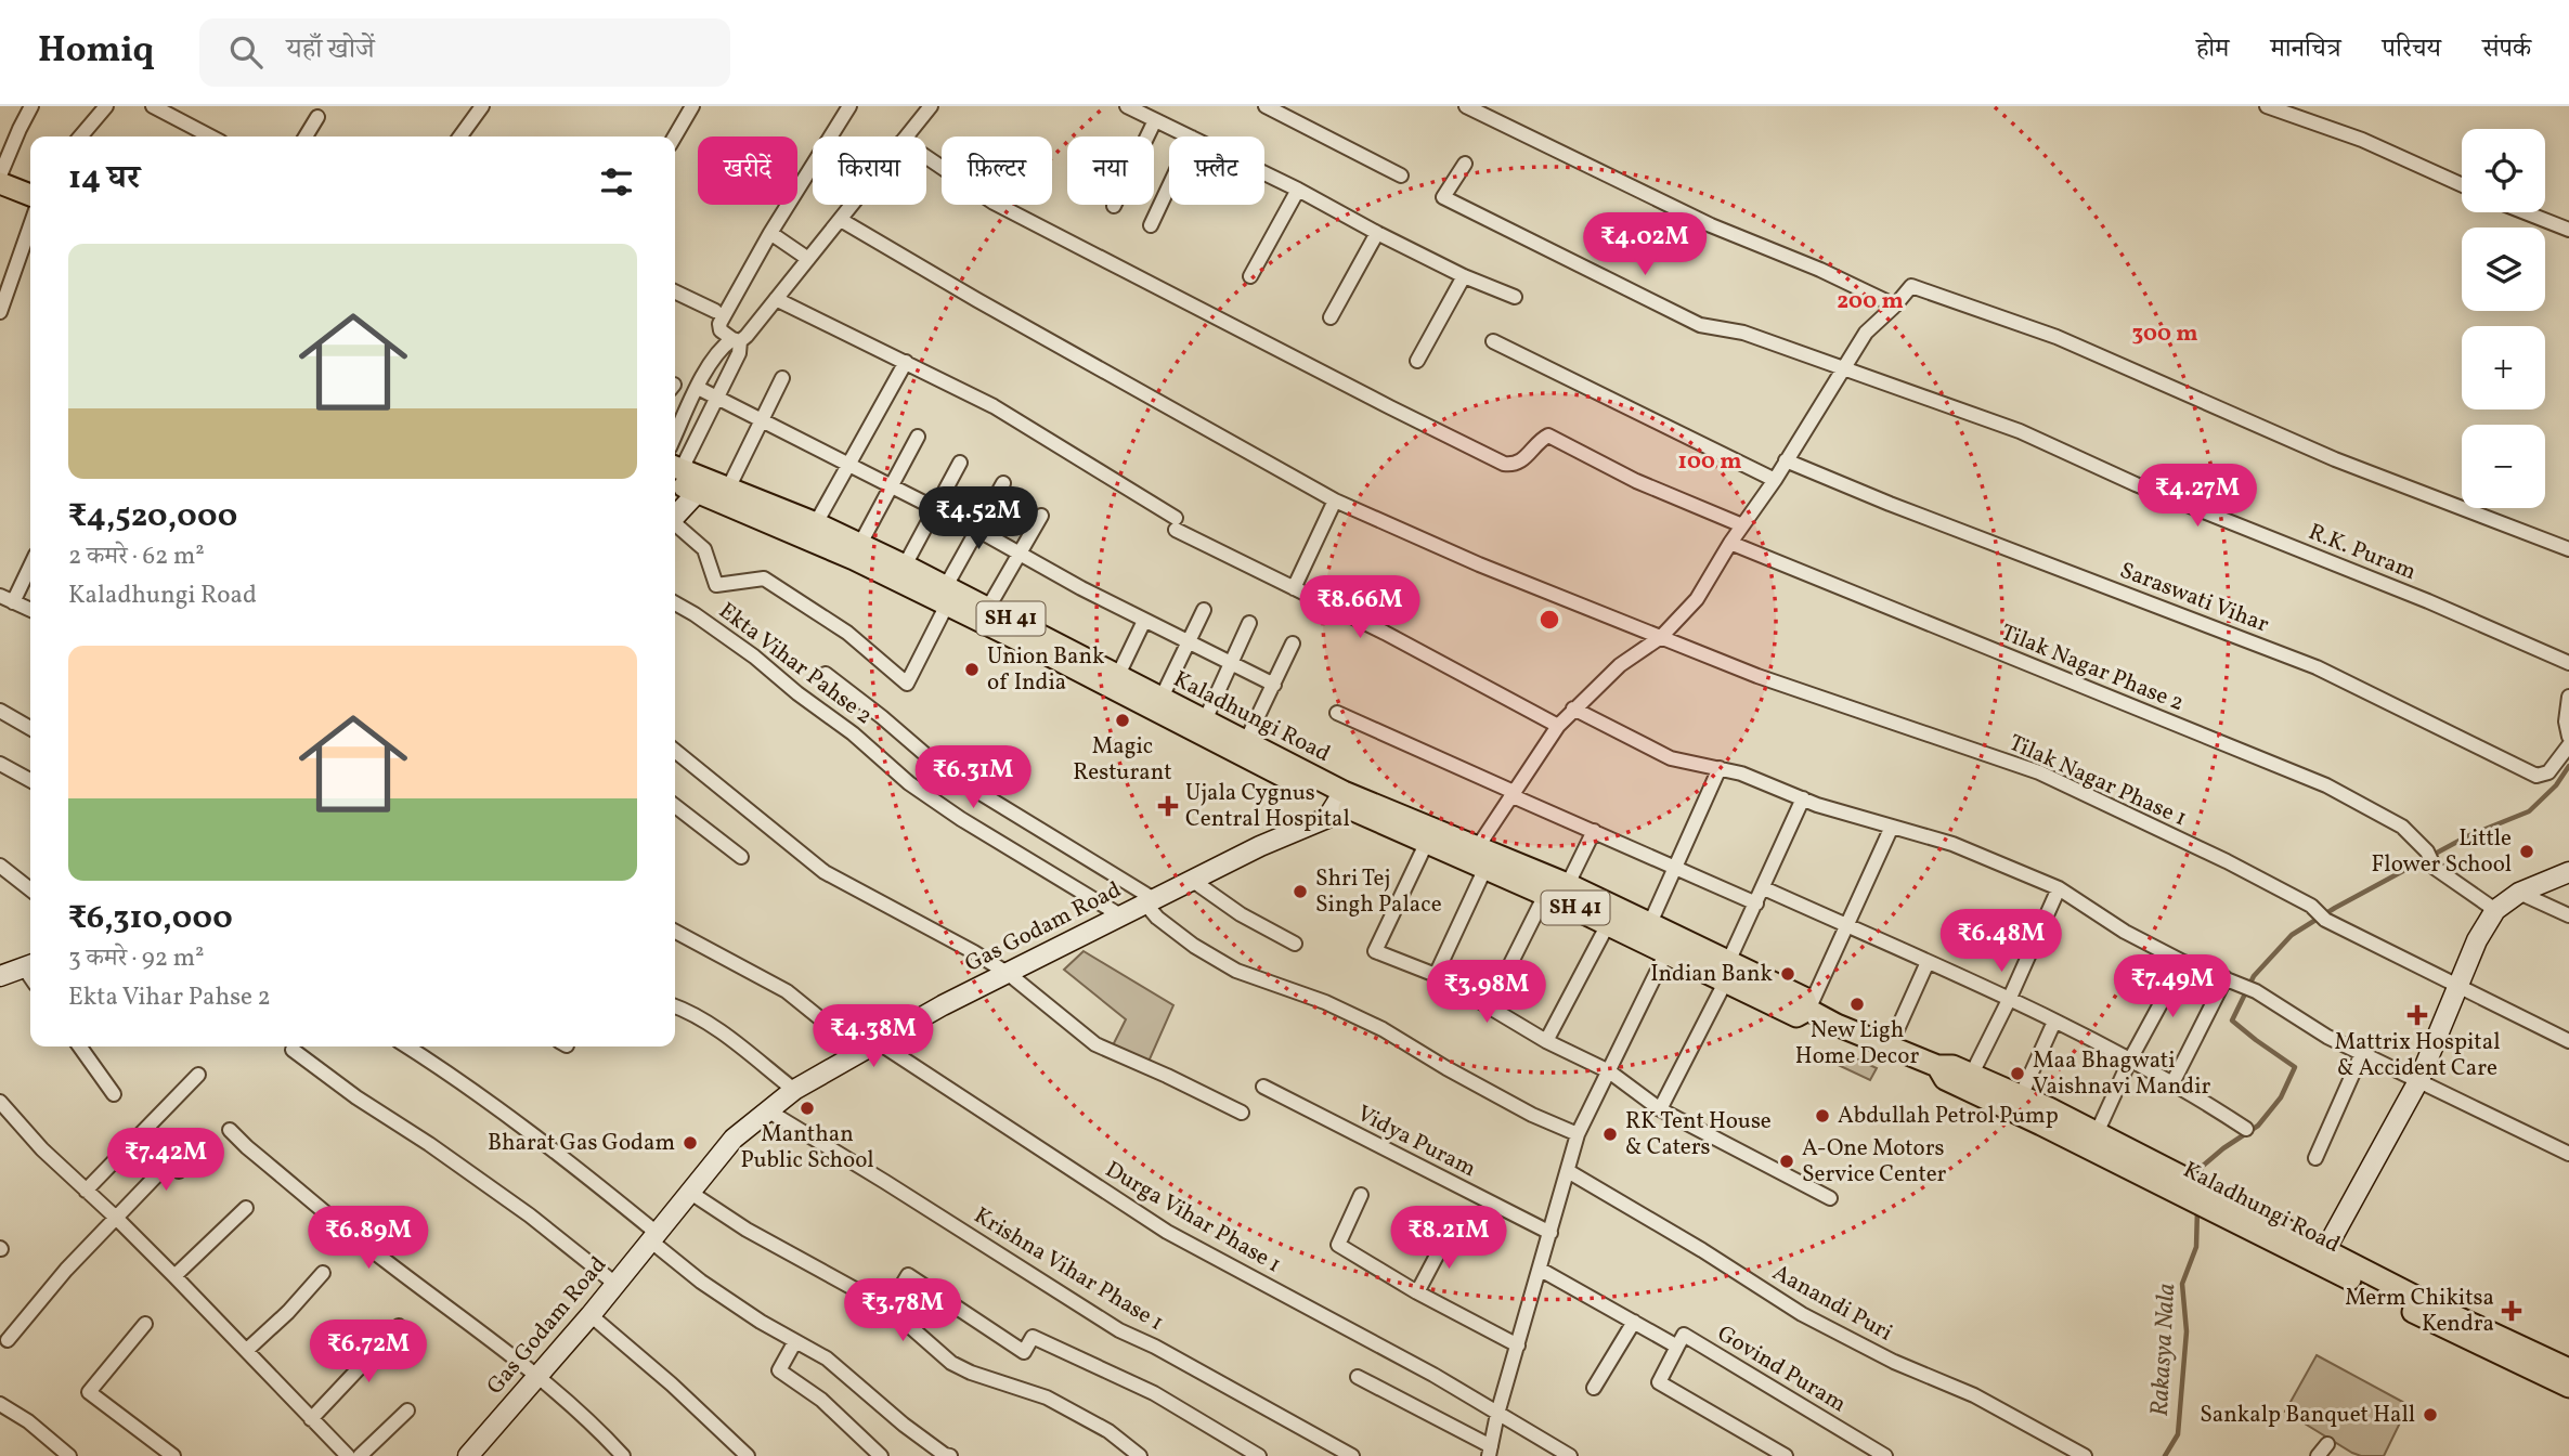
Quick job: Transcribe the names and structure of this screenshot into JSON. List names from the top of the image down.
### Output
{
  "streets": {
    "main road": ["SH 41", "Kaladhungi Road", "Gas Godam Road"],
    "street": [
      "R.K. Puram",
      "Saraswati Vihar",
      "Ekta Vihar Pahse 2",
      "Tilak Nagar Phase 2",
      "Tilak Nagar Phase 1",
      "Vidya Puram",
      "Durga Vihar Phase 1",
      "Krishna Vihar Phase 1",
      "Aanandi Puri",
      "Govind Puram"
    ]
  },
  "crossings": [
    ["Ekta Vihar Pahse 2", "Gas Godam Road"],
    ["Kaladhungi Road", "Gas Godam Road"],
    ["Gas Godam Road", "Durga Vihar Phase 1"],
    ["Gas Godam Road", "Krishna Vihar Phase 1"]
  ],
  "water": ["Rakasya Nala"],
  "places": {
    "other": [
      "Union Bank of India",
      "Magic Resturant",
      "Little Flower School",
      "Shri Tej Singh Palace",
      "Indian Bank",
      "New Ligh Home Decor",
      "Maa Bhagwati Vaishnavi Mandir",
      "Manthan Public School",
      "Abdullah Petrol Pump",
      "RK Tent House & Caters",
      "Bharat Gas Godam",
      "A-One Motors Service Center",
      "Sankalp Banquet Hall"
    ],
    "health": ["Ujala Cygnus Central Hospital", "Mattrix Hospital & Accident Care", "Merm Chikitsa Kendra"]
  },
  "page": {
    "header": "Homiq",
    "search": "यहाँ खोजें",
    "nav": [
      "होम",
      "मानचित्र",
      "परिचय",
      "संपर्क"
    ],
    "map_buttons": ["+", "−"],
    "chip": [
      "खरीदें",
      "किराया",
      "फ़िल्टर",
      "नया",
      "फ़्लैट"
    ],
    "heading": "14 घर",
    "price": [
      "₹4.02M",
      "₹4.27M",
      "₹4.52M",
      "₹8.66M",
      "₹6.31M",
      "₹6.48M",
      "₹7.49M",
      "₹3.98M",
      "₹4.38M",
      "₹7.42M",
      "₹6.89M",
      "₹8.21M",
      "₹3.78M",
      "₹6.72M"
    ],
    "list": [
      {
        "name": "₹4,520,000",
        "note": "2 कमरे · 62 m² · Kaladhungi Road"
      },
      {
        "name": "₹6,310,000",
        "note": "3 कमरे · 92 m² · Ekta Vihar Pahse 2"
      }
    ]
  },
  "rings": ["200 m", "300 m", "100 m"]
}
